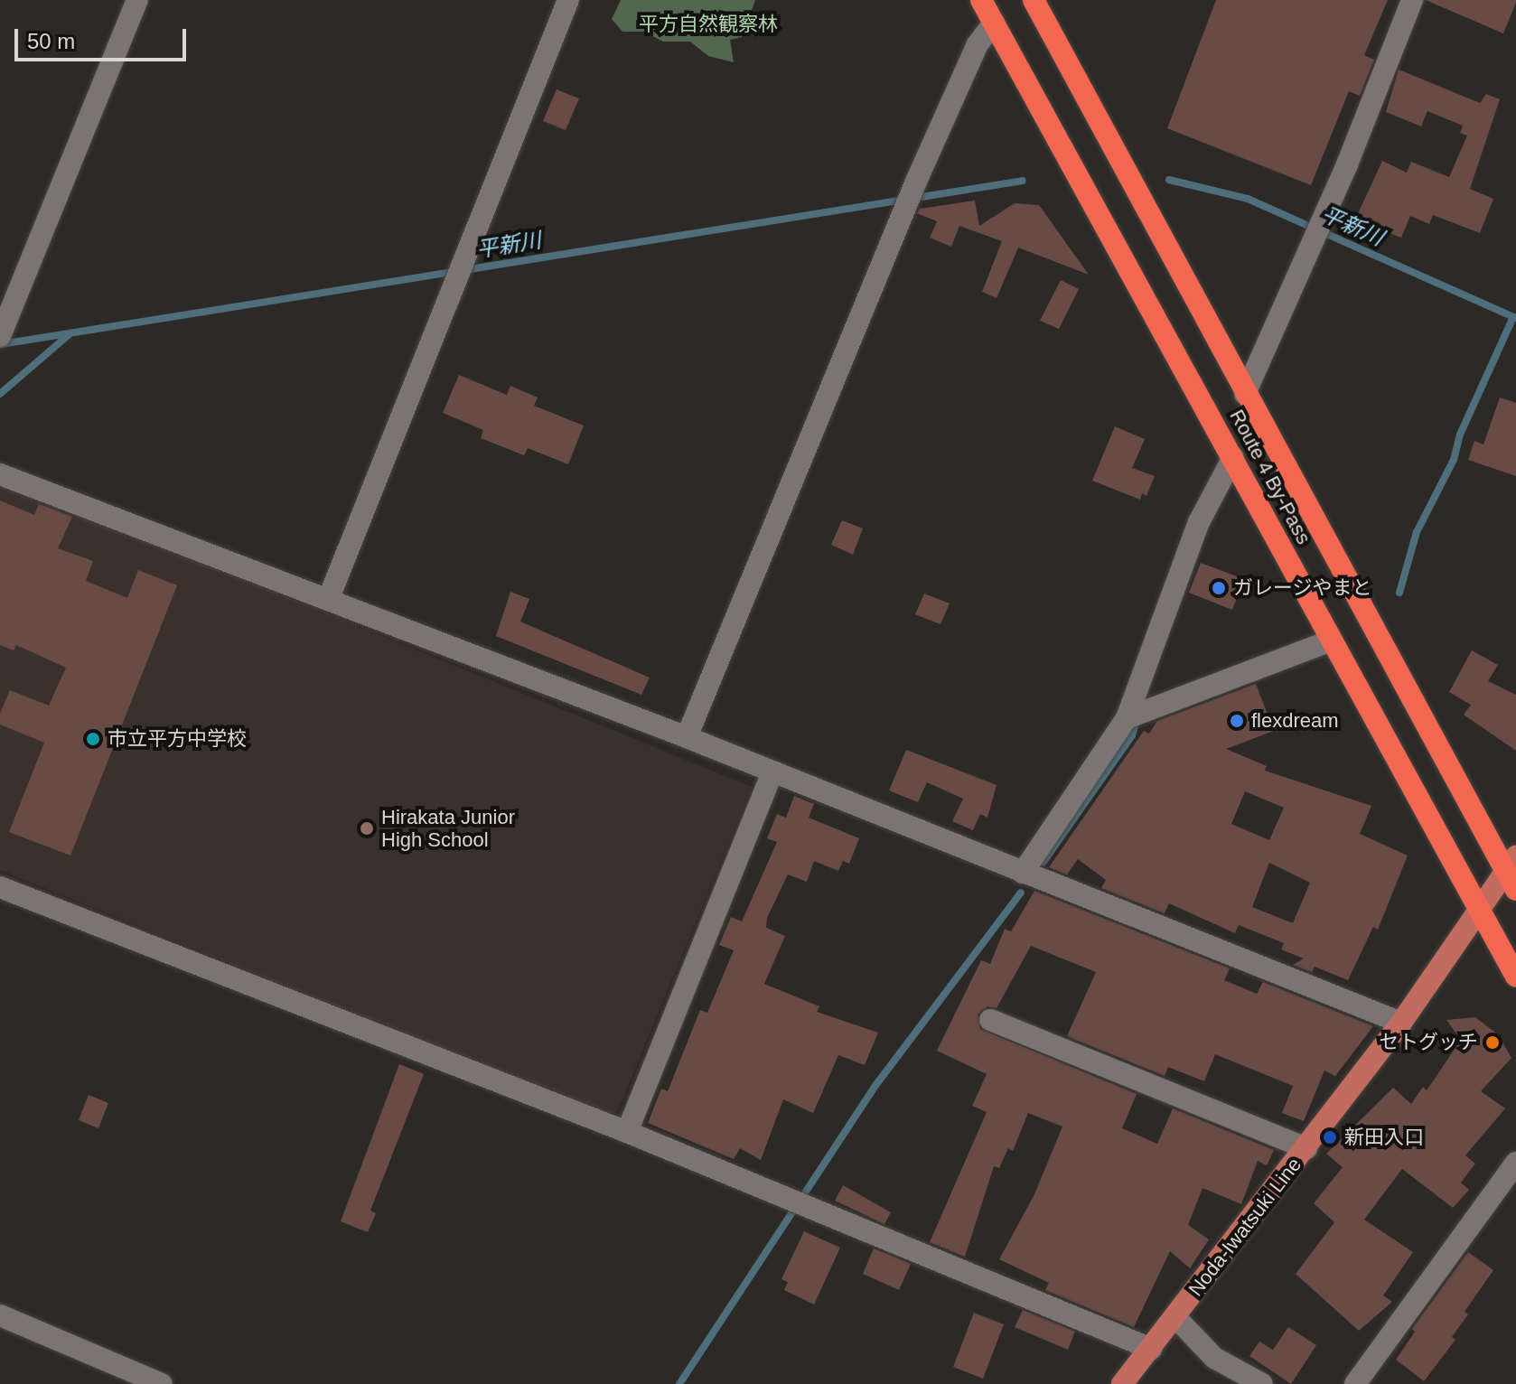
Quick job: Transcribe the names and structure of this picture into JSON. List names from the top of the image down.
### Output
{
  "streets": {
    "highway": ["Route 4 By-Pass"],
    "main road": ["Noda-Iwatsuki Line"]
  },
  "crossings": [
    ["Route 4 By-Pass", "Noda-Iwatsuki Line"]
  ],
  "water": ["平新川"],
  "parks": ["平方自然観察林"],
  "places": [
    "ガレージやまと",
    "flexdream",
    "市立平方中学校",
    "Hirakata Junior High School",
    "セトグッチ",
    "新田入口"
  ],
  "scale_bar": "50 m"
}
